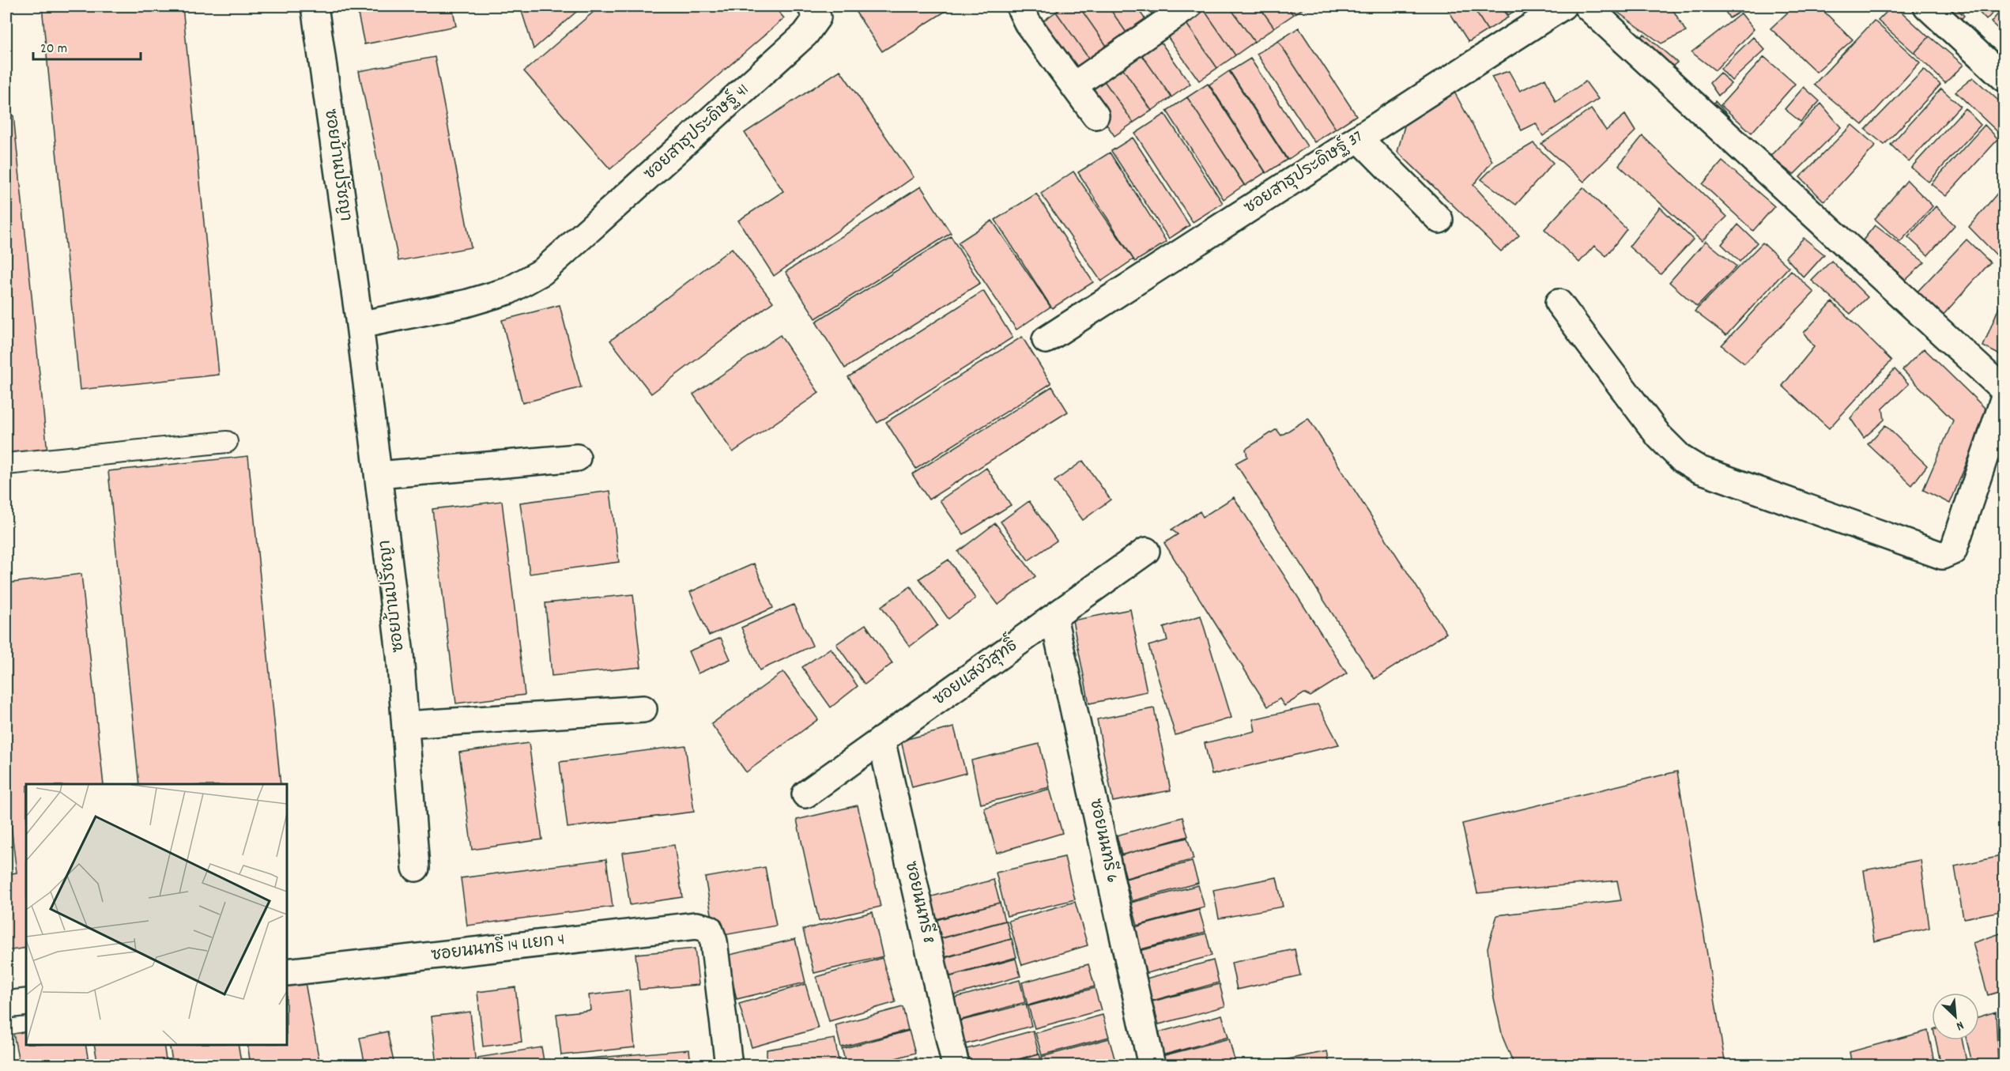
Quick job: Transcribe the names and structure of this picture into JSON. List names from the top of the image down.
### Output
{
  "streets": {
    "street": [
      "ซอยสาธุประดิษฐ์ 41",
      "ซอยบ้านปรัชญา",
      "ซอยสาธุประดิษฐ์ 37",
      "ซอยแสงวิสุทธิ์",
      "ซอยนนทรี 6",
      "ซอยนนทรี 8",
      "ซอยนนทรี 14 แยก 4"
    ]
  },
  "crossings": [
    ["ซอยสาธุประดิษฐ์ 41", "ซอยบ้านปรัชญา"],
    ["ซอยแสงวิสุทธิ์", "ซอยนนทรี 6"],
    ["ซอยแสงวิสุทธิ์", "ซอยนนทรี 8"]
  ],
  "scale_bar": "20 m",
  "north": "bottom right"
}
